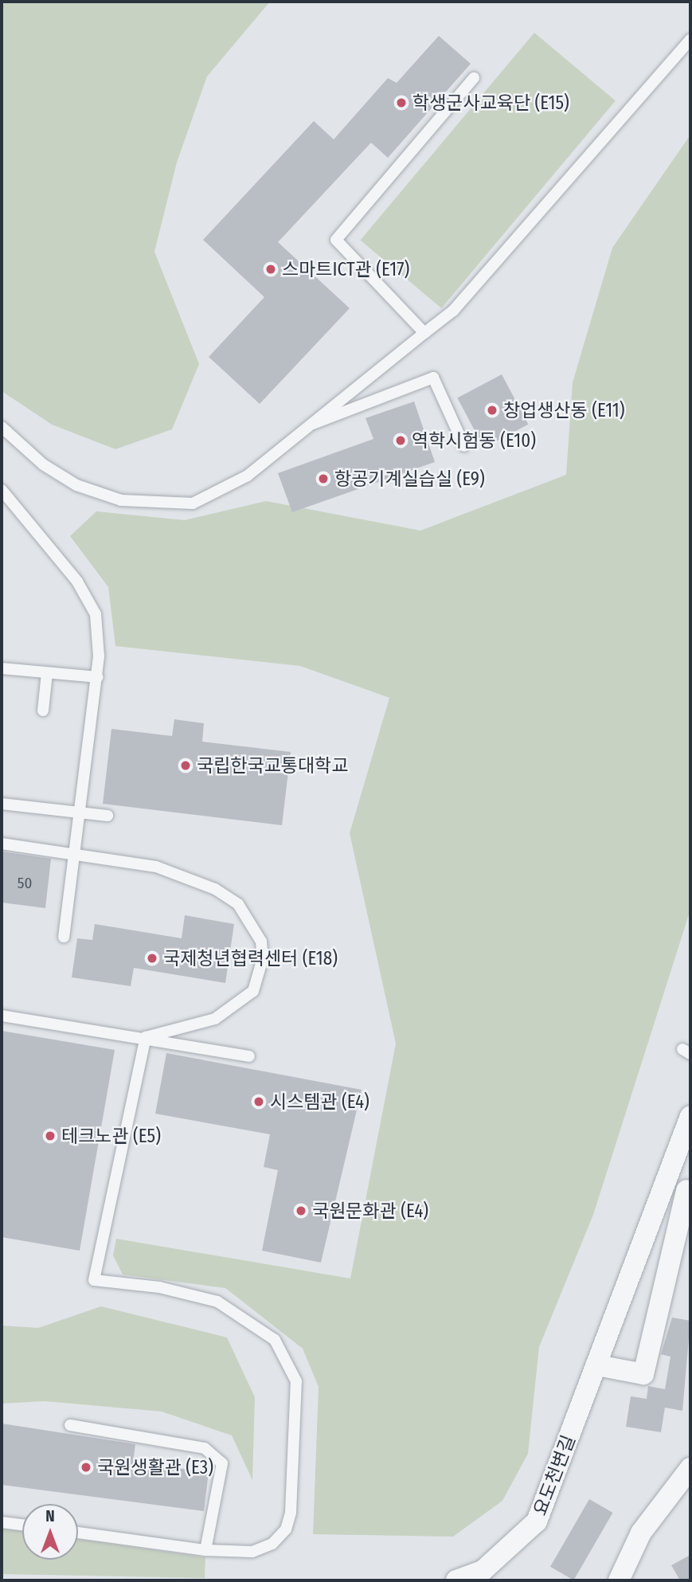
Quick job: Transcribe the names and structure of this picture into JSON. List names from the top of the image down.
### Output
{
  "streets": {
    "street": ["요도천변길"]
  },
  "places": [
    "학생군사교육단 (E15)",
    "스마트ICT관 (E17)",
    "창업생산동 (E11)",
    "역학시험동 (E10)",
    "항공기계실습실 (E9)",
    "국립한국교통대학교",
    "국제청년협력센터 (E18)",
    "시스템관 (E4)",
    "테크노관 (E5)",
    "국원문화관 (E4)",
    "국원생활관 (E3)"
  ],
  "house_numbers": ["50"],
  "north": "top"
}
